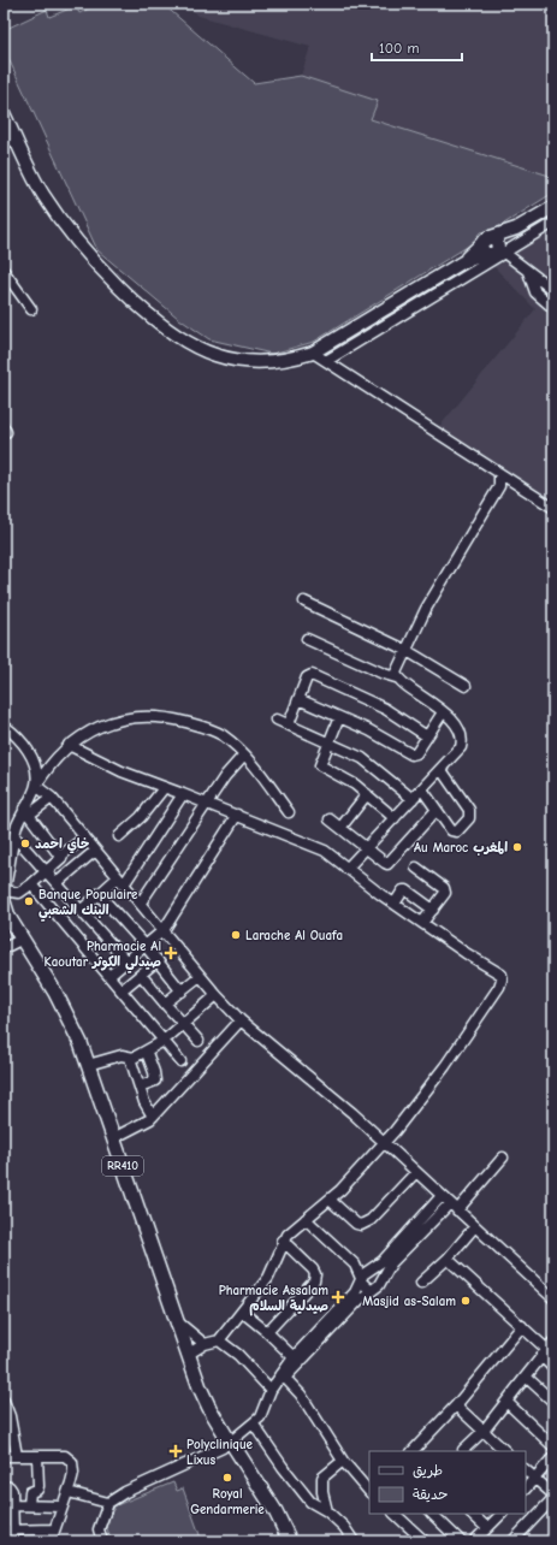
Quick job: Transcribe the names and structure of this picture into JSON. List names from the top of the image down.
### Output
{
  "streets": {
    "highway": ["RR410"]
  },
  "places": {
    "other": [
      "خاي احمد",
      "Au Maroc المغرب",
      "Banque Populaire البنك الشعبي",
      "Larache Al Ouafa",
      "Masjid as-Salam",
      "Royal Gendarmerie"
    ],
    "health": ["Pharmacie Al Kaoutar صيدلي الكوثر", "Pharmacie Assalam صيدلية السلام", "Polyclinique Lixus"]
  },
  "legend": ["طريق", "حديقة"],
  "scale_bar": "100 m"
}
